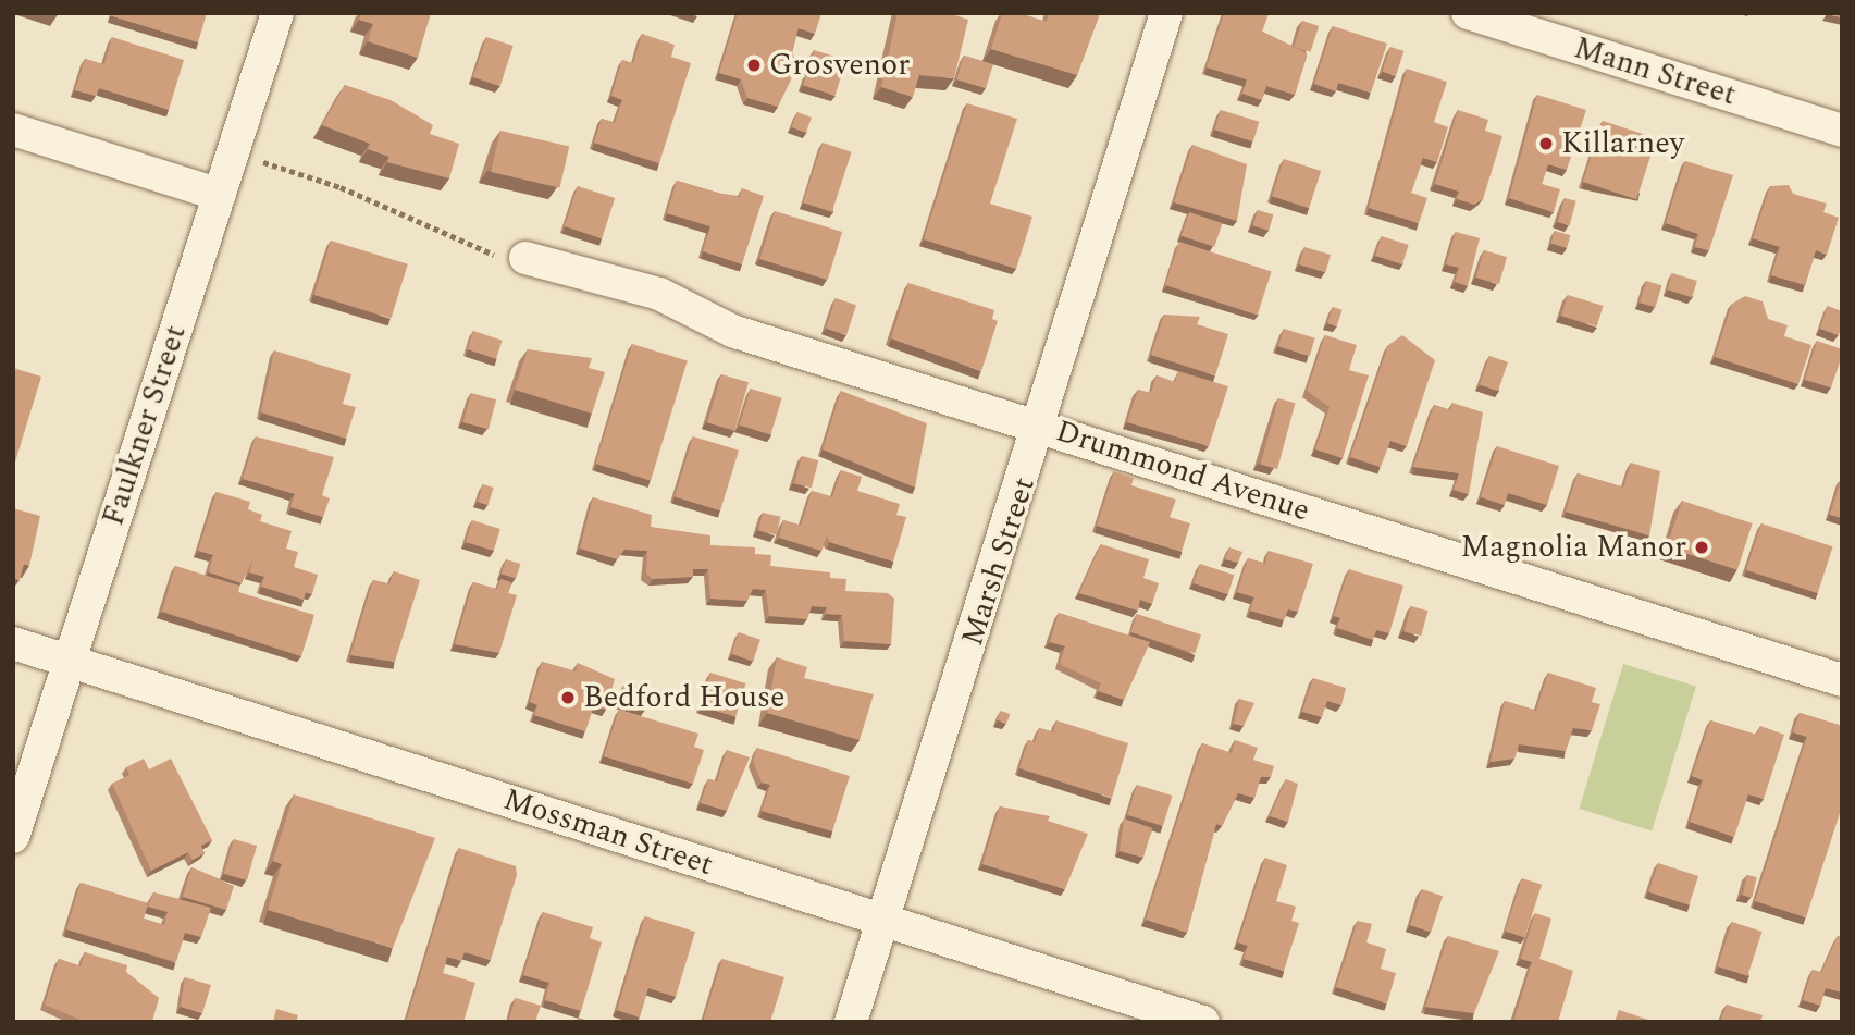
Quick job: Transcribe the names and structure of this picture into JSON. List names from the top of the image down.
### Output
{
  "streets": {
    "street": [
      "Mann Street",
      "Faulkner Street",
      "Drummond Avenue",
      "Marsh Street",
      "Mossman Street"
    ]
  },
  "crossings": [
    ["Faulkner Street", "Mossman Street"],
    ["Drummond Avenue", "Marsh Street"],
    ["Marsh Street", "Mossman Street"]
  ],
  "places": [
    "Grosvenor",
    "Killarney",
    "Magnolia Manor",
    "Bedford House"
  ]
}
